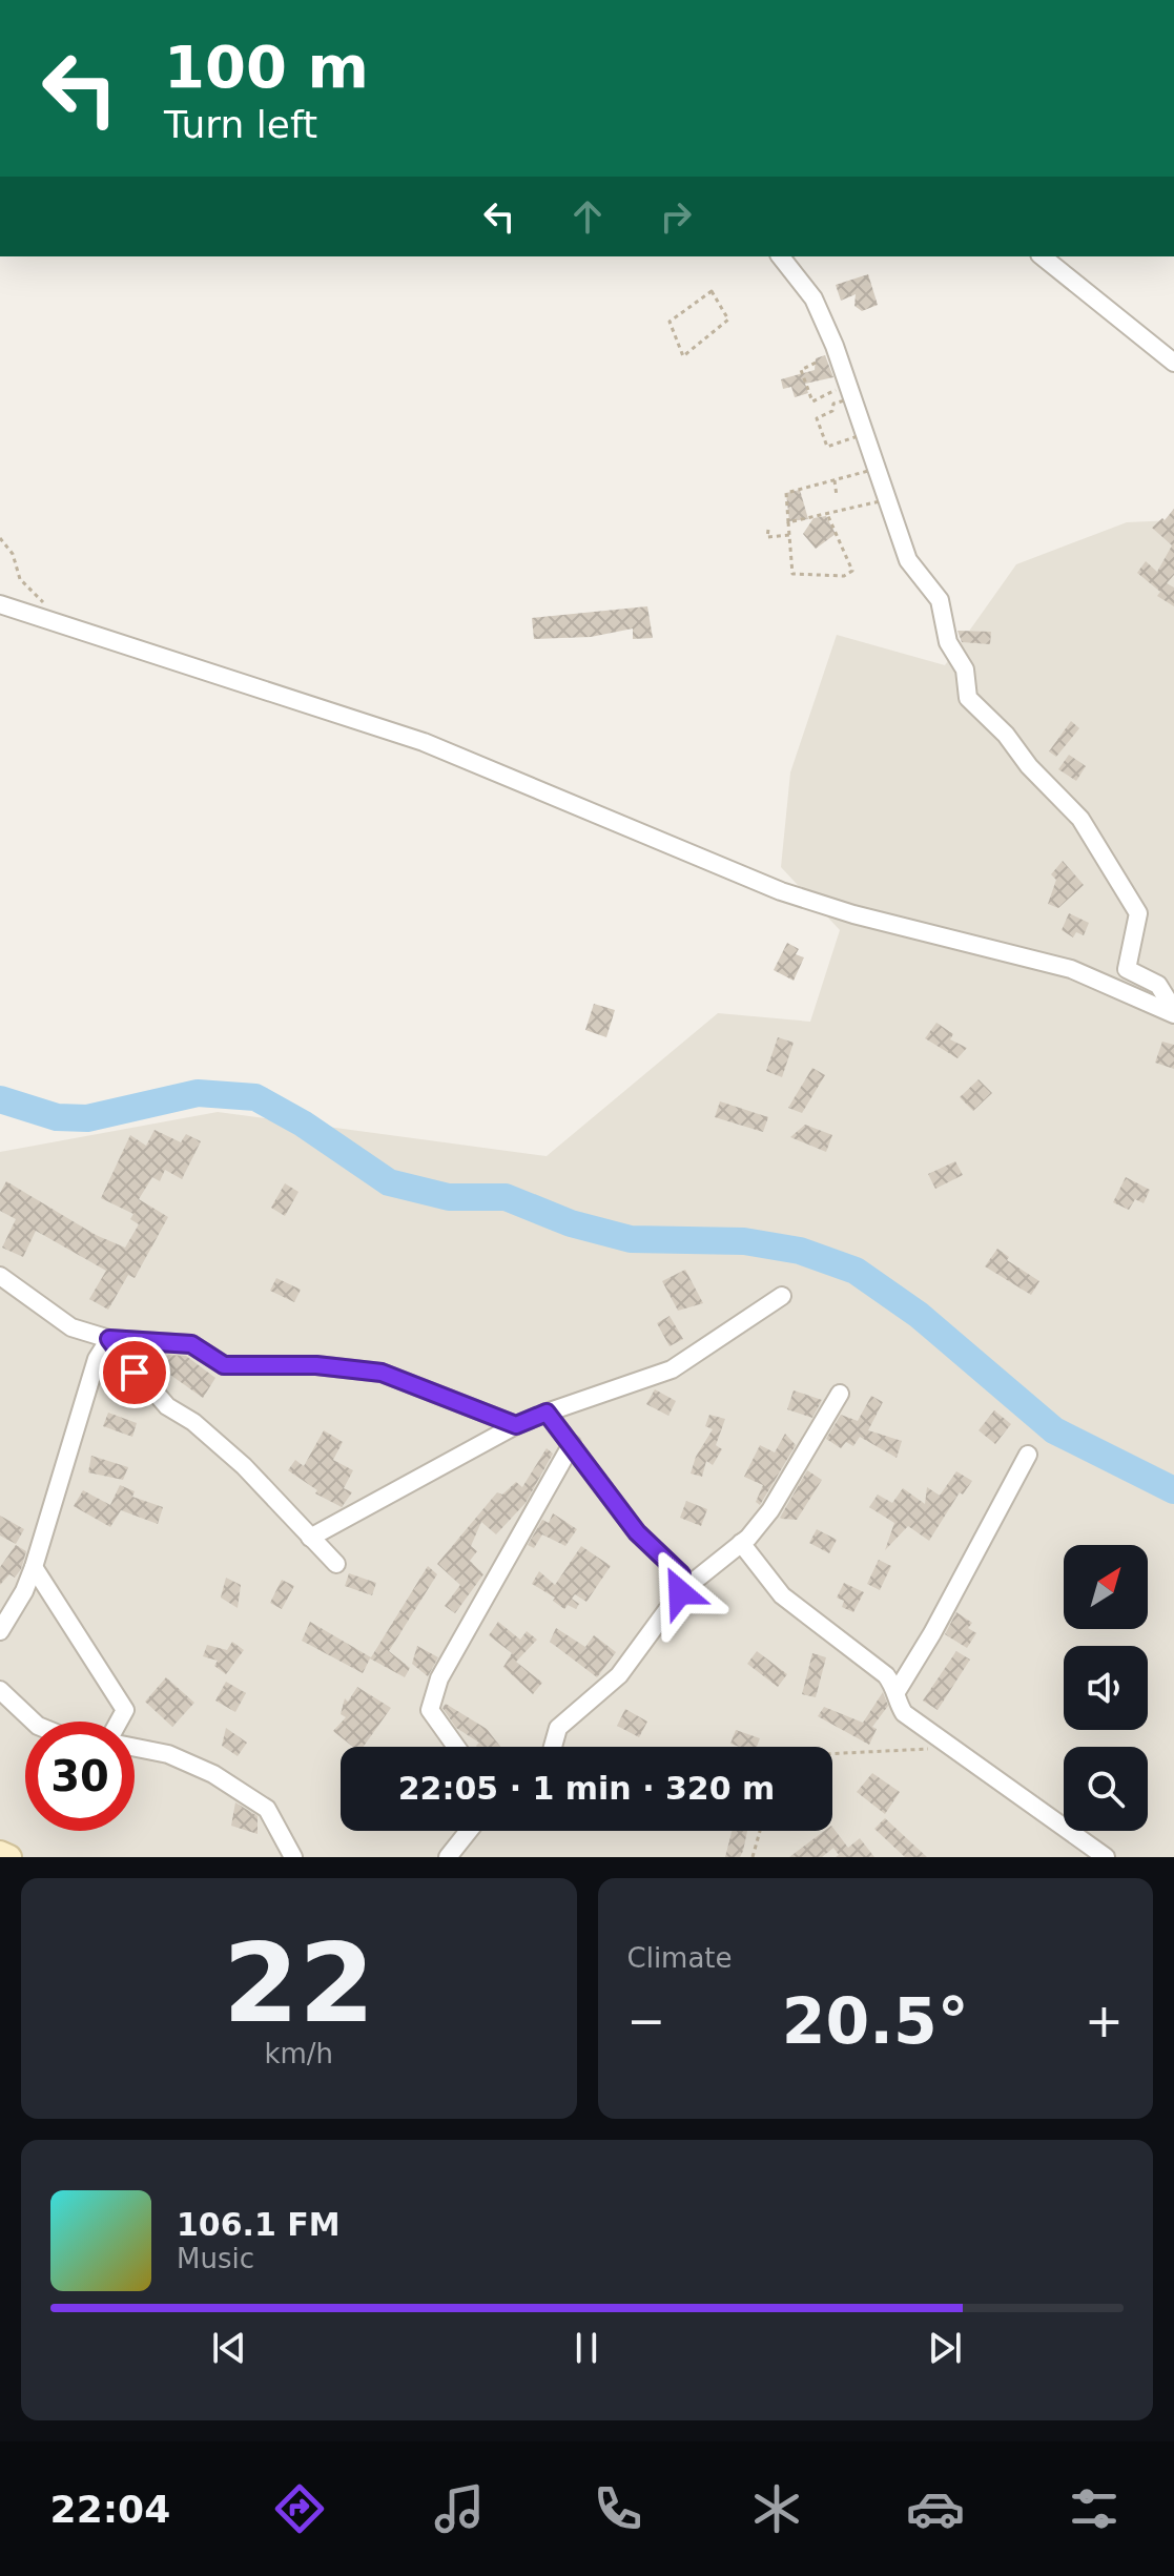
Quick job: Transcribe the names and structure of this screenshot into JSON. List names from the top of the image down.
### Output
{
  "north": "top right",
  "page": {
    "turn": ["100 m", "Turn left"],
    "limit": "30",
    "trip": "22:05 · 1 min · 320 m",
    "tile": [
      ["22", "km/h"],
      "Climate"
    ],
    "heat": ["−", "20.5°", "+"],
    "song": ["106.1 FM", "Music"],
    "tabs": "22:04"
  }
}
